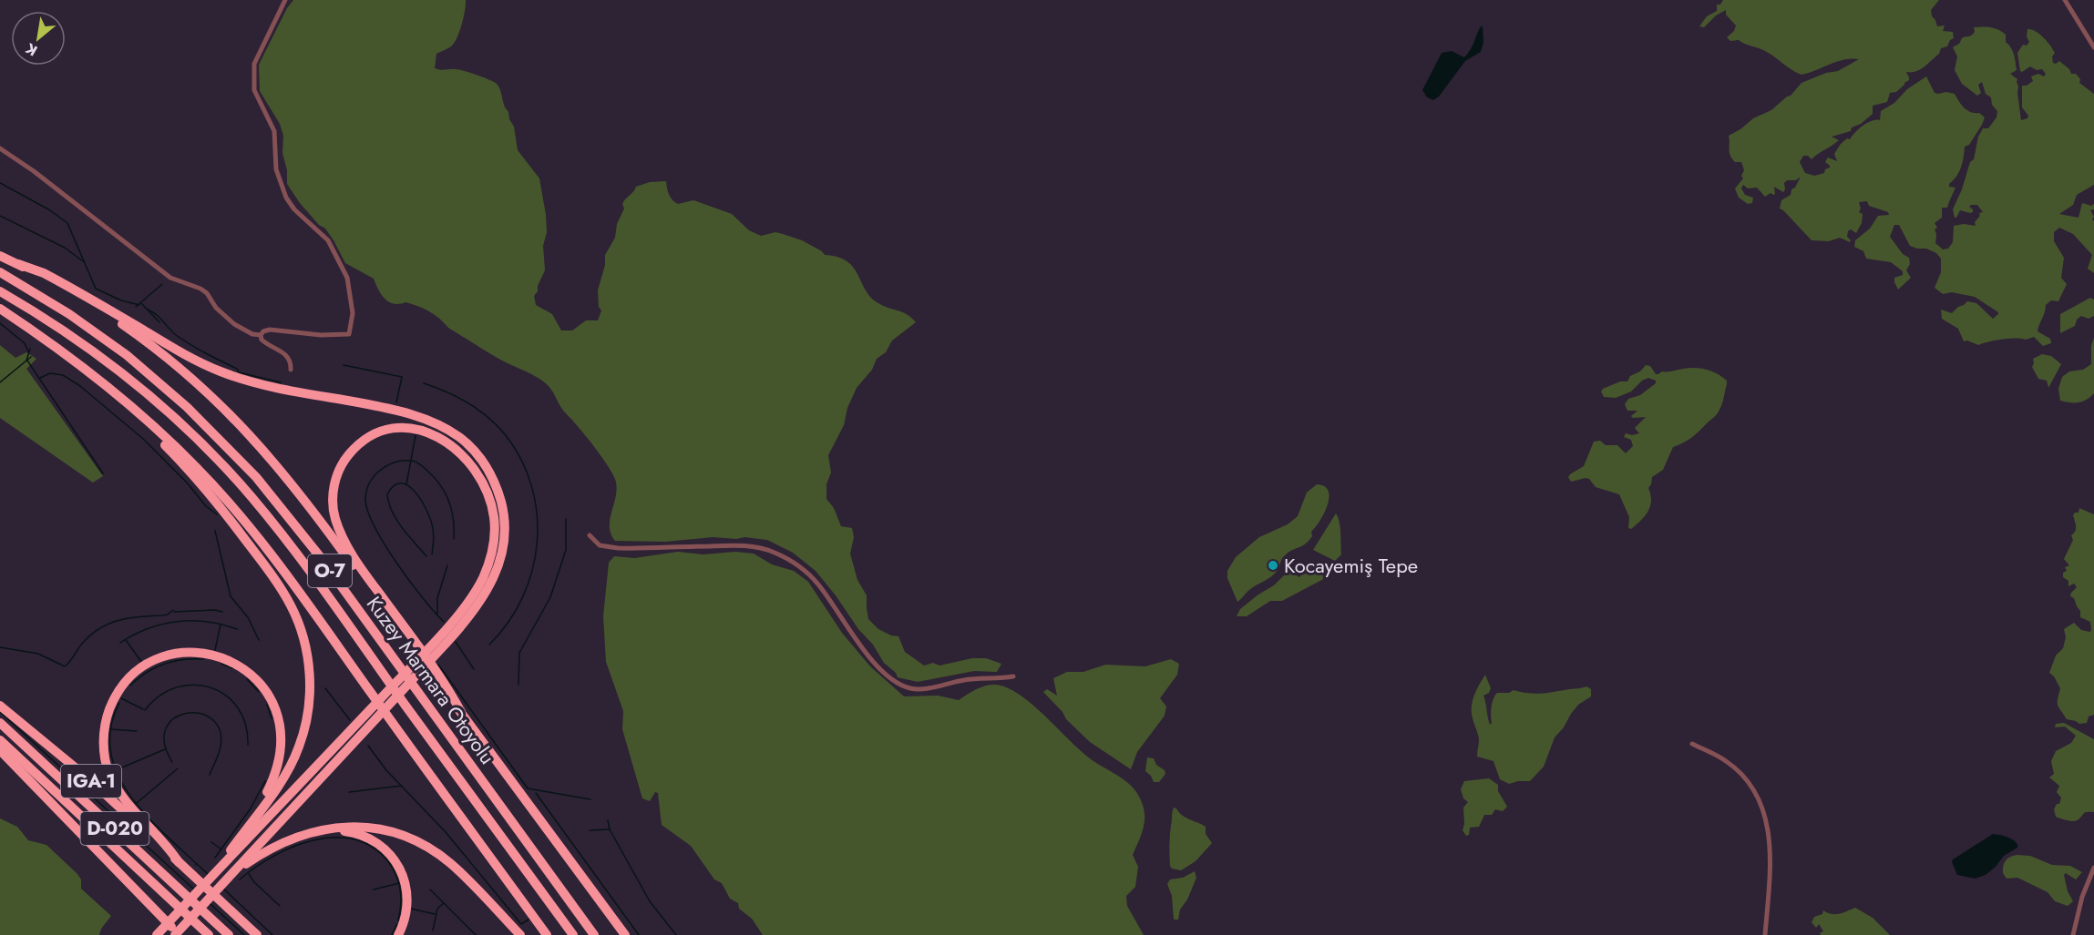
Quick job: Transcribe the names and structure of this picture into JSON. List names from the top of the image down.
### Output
{
  "streets": {
    "highway": [
      "O-7",
      "Kuzey Marmara Otoyolu",
      "IGA-1",
      "D-020"
    ]
  },
  "places": ["Kocayemiş Tepe"],
  "north": "bottom left"
}
